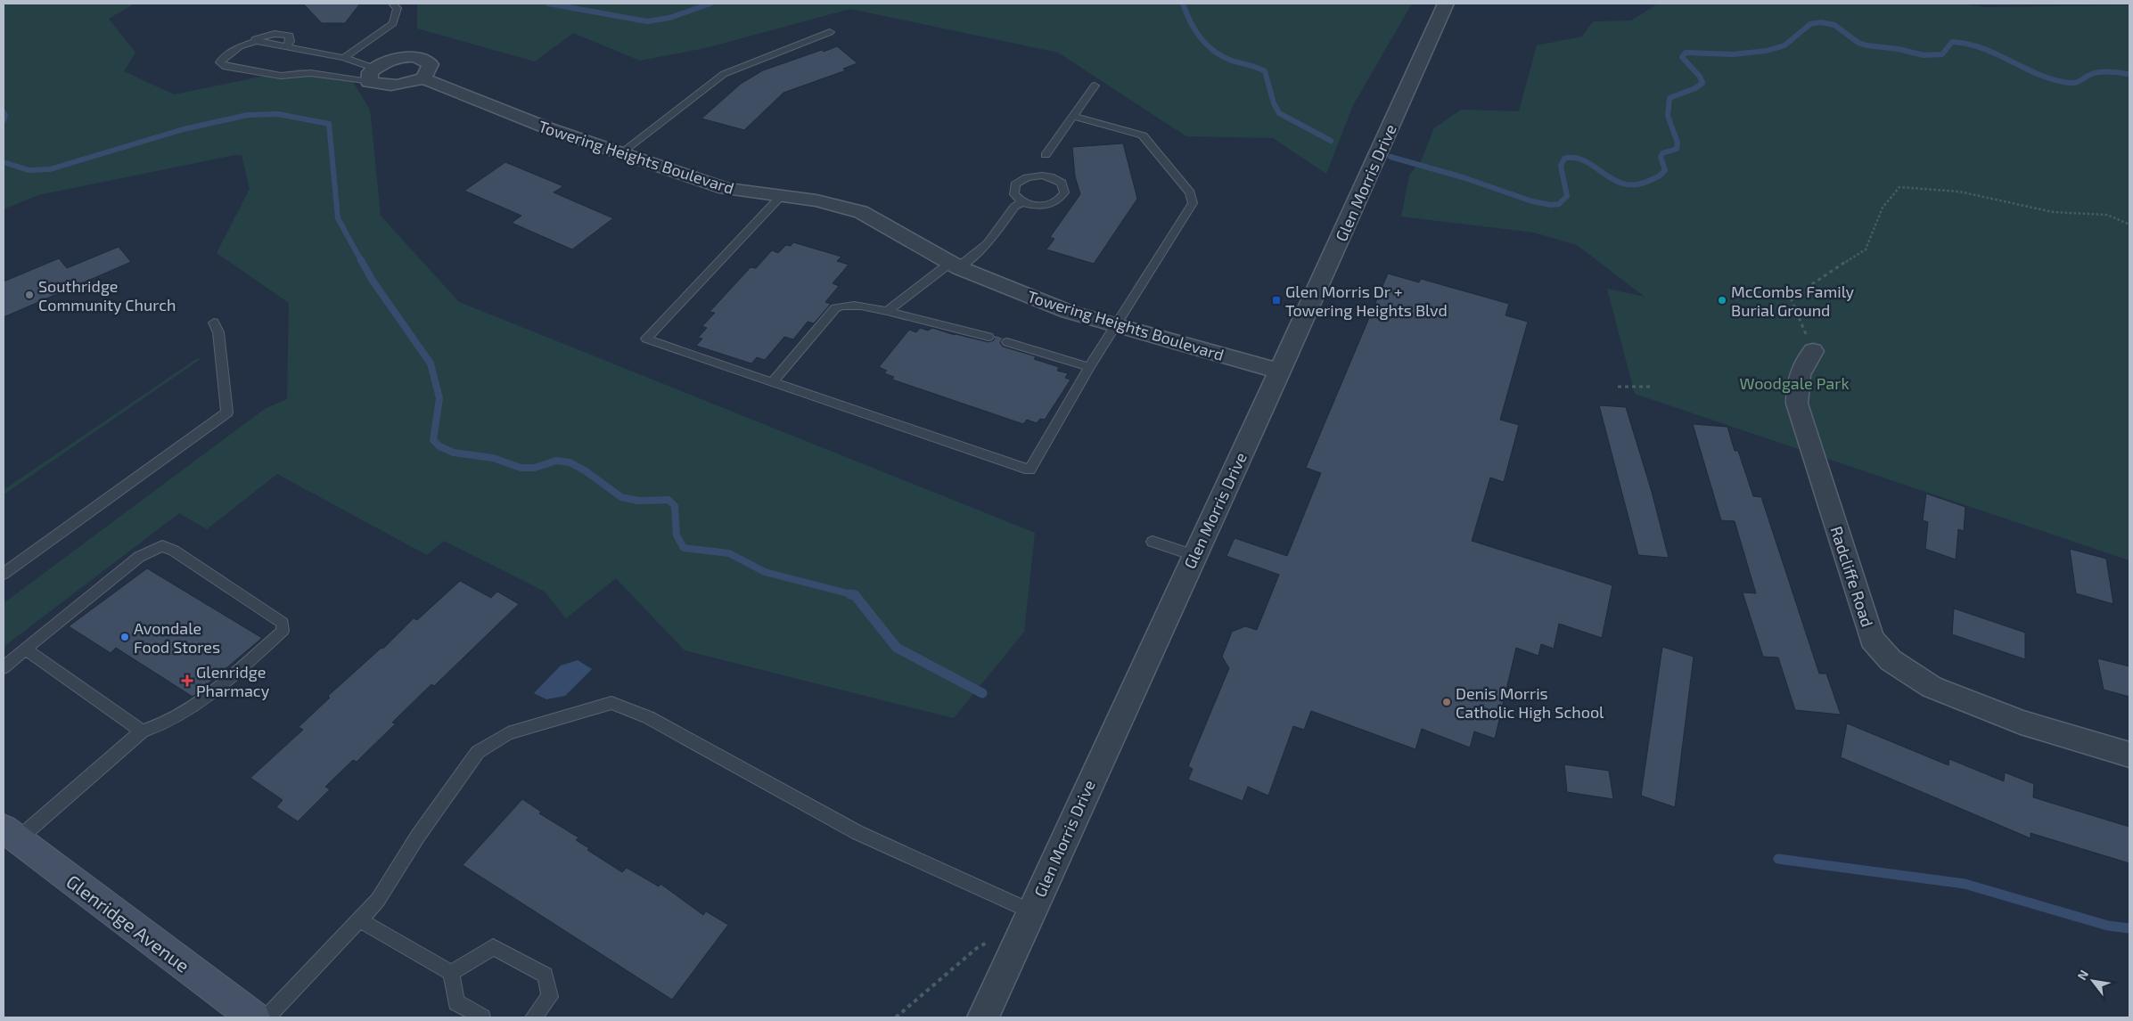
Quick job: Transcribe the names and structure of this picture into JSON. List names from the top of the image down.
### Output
{
  "streets": {
    "main road": ["Glenridge Avenue"],
    "street": ["Towering Heights Boulevard", "Glen Morris Drive", "Radcliffe Road"]
  },
  "crossings": [
    ["Towering Heights Boulevard", "Glen Morris Drive"]
  ],
  "parks": ["Woodgale Park"],
  "places": {
    "other": [
      "Southridge Community Church",
      "McCombs Family Burial Ground",
      "Avondale Food Stores",
      "Denis Morris Catholic High School"
    ],
    "transit": ["Glen Morris Dr + Towering Heights Blvd"],
    "health": ["Glenridge Pharmacy"]
  },
  "north": "top left"
}
